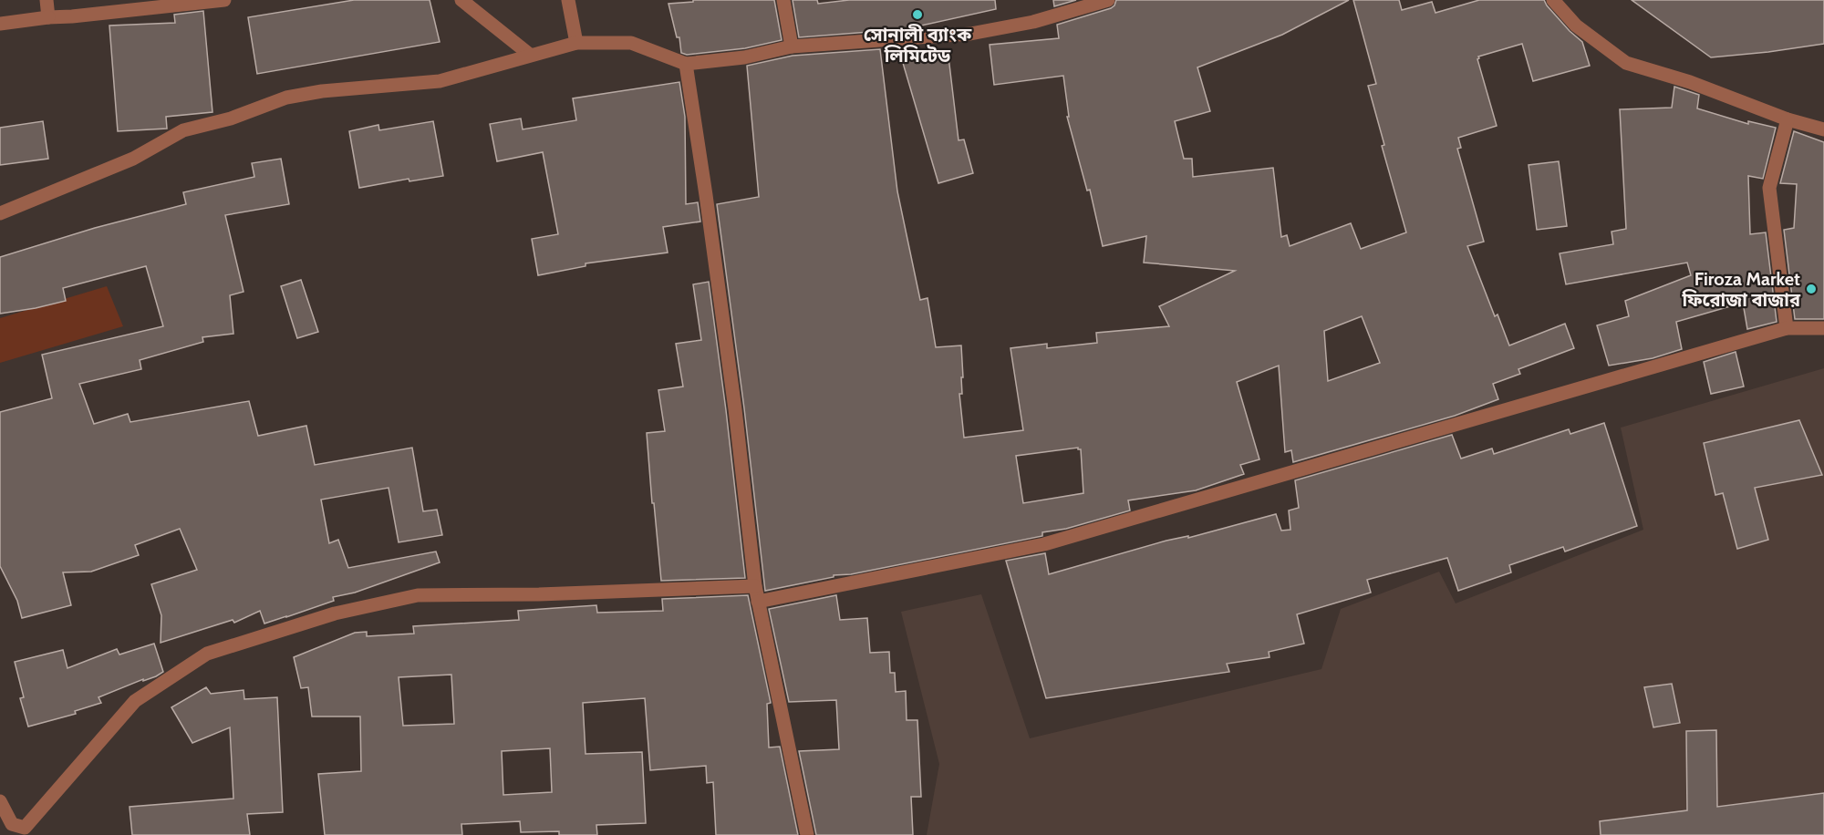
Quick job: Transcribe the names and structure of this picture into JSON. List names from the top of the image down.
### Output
{
  "places": ["সোনালী ব্যাংক লিমিটেড", "Firoza Market ফিরোজা বাজার"]
}
